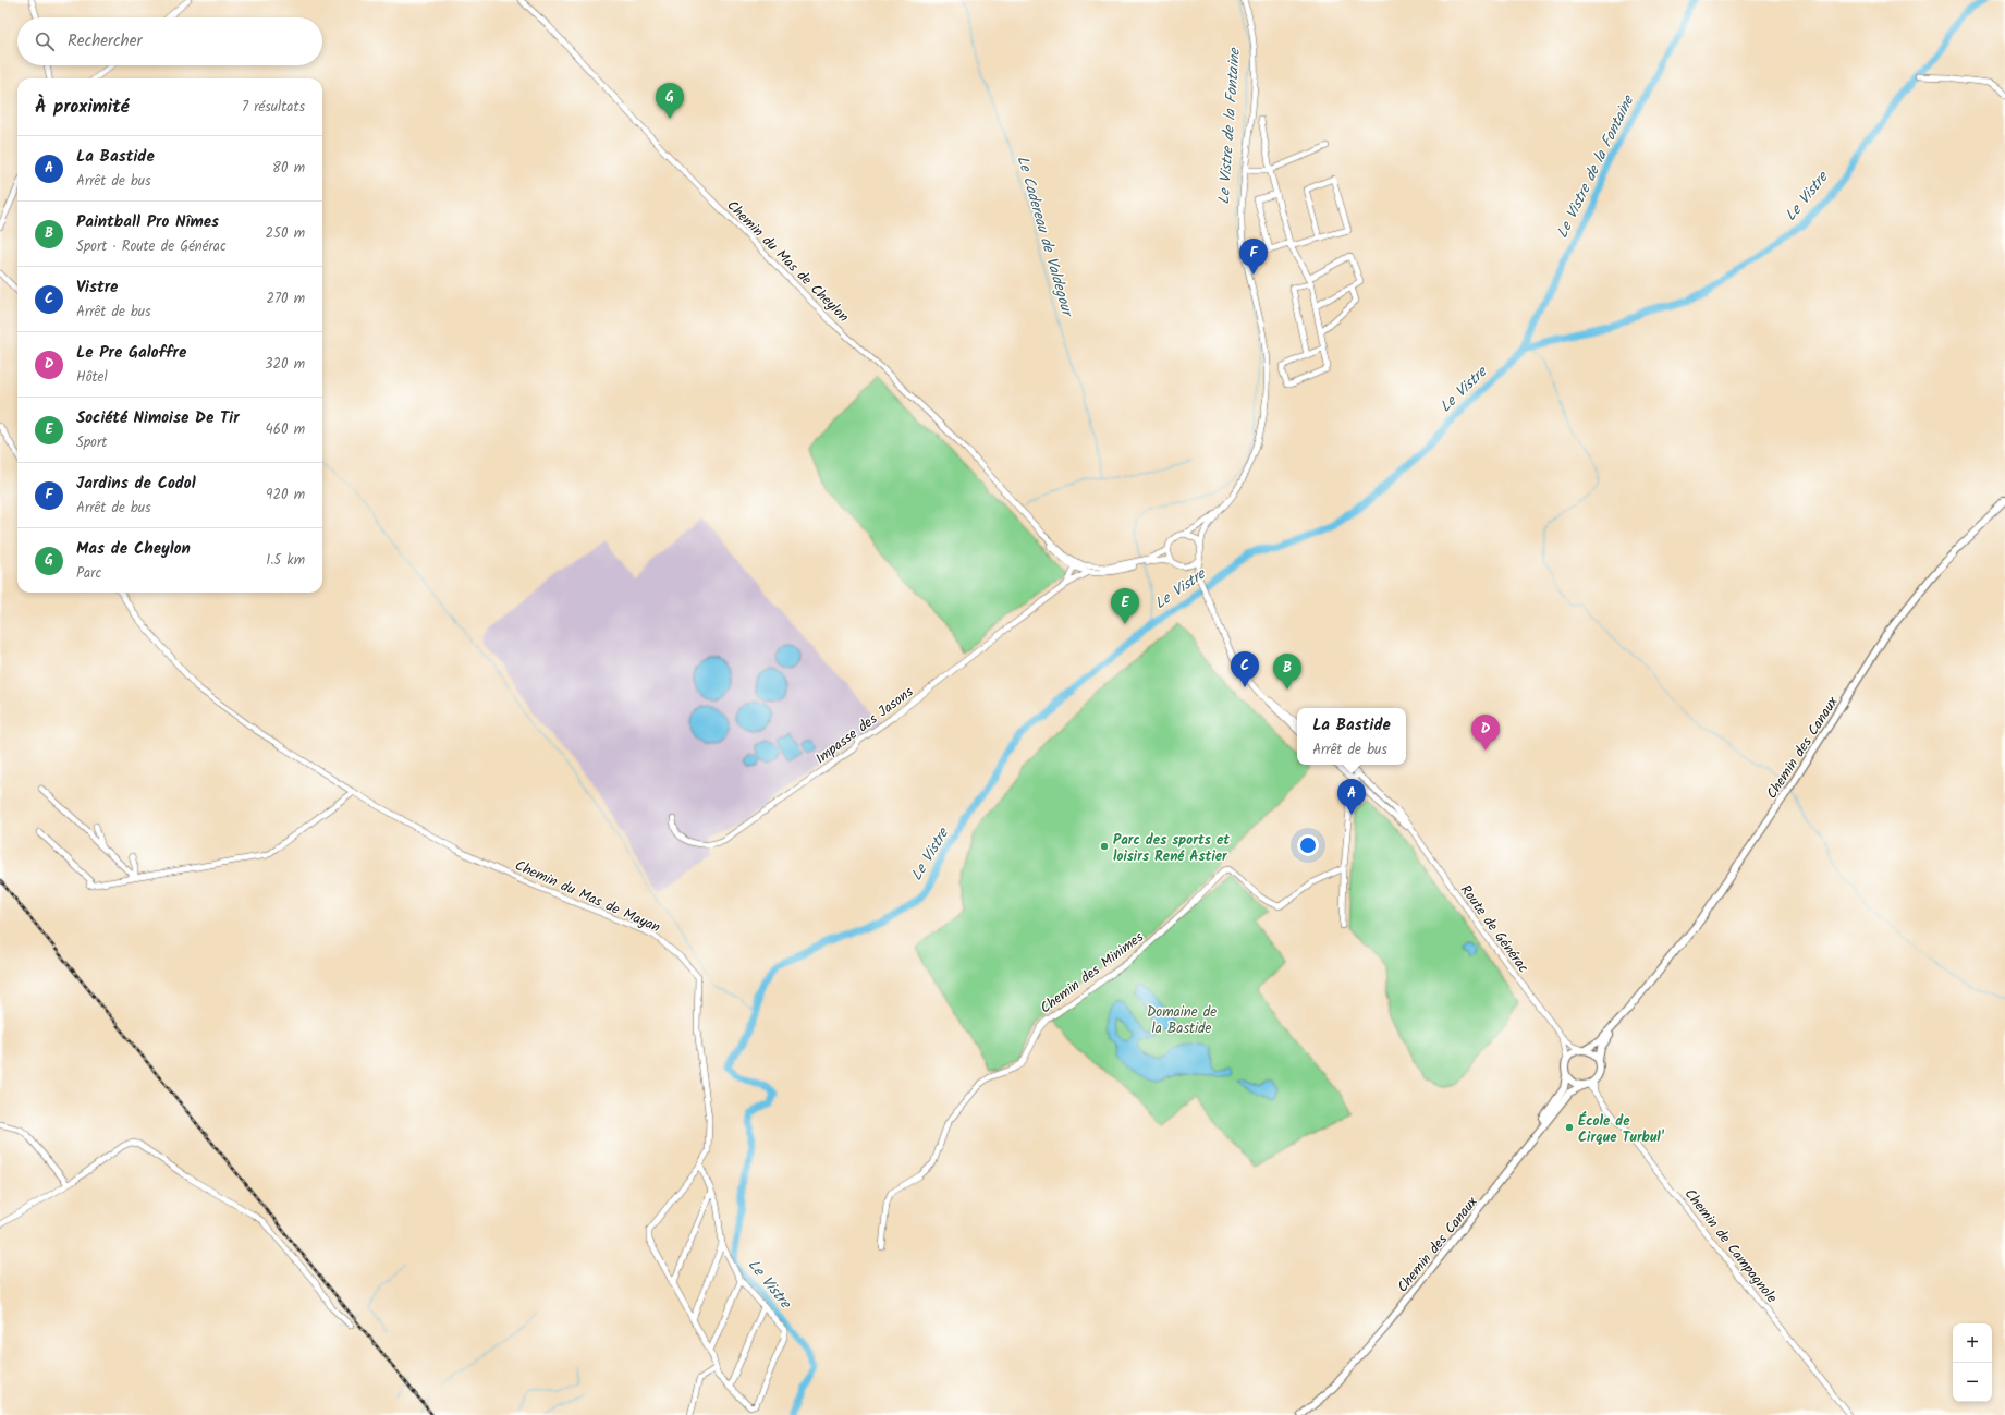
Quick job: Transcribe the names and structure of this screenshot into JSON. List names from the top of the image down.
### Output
{
  "streets": {
    "main road": ["Chemin des Canaux"],
    "street": [
      "Chemin du Mas de Cheylon",
      "Impasse des Jasons",
      "Chemin du Mas de Mayan",
      "Route de Générac",
      "Chemin des Minimes",
      "Chemin de Campagnole"
    ]
  },
  "crossings": [
    ["Chemin du Mas de Cheylon", "Impasse des Jasons"],
    ["Chemin des Canaux", "Chemin de Campagnole"]
  ],
  "water": ["Le Vistre de la Fontaine", "Le Vistre", "Le Cadereau de Valdegour"],
  "parks": ["Domaine de la Bastide"],
  "places": ["Parc des sports et loisirs René Astier", "École de Cirque Turbul'"],
  "page": {
    "search": "Rechercher",
    "heading": ["À proximité", "7 résultats"],
    "pins": [
      "G",
      "F",
      "E",
      "C",
      "B",
      "D",
      "A"
    ],
    "list": [
      {
        "mark": "A",
        "name": "La Bastide",
        "note": "Arrêt de bus",
        "value": "80 m"
      },
      {
        "mark": "B",
        "name": "Paintball Pro Nîmes",
        "note": "Sport · Route de Générac",
        "value": "250 m"
      },
      {
        "mark": "C",
        "name": "Vistre",
        "note": "Arrêt de bus",
        "value": "270 m"
      },
      {
        "mark": "D",
        "name": "Le Pre Galoffre",
        "note": "Hôtel",
        "value": "320 m"
      },
      {
        "mark": "E",
        "name": "Société Nimoise De Tir",
        "note": "Sport",
        "value": "460 m"
      },
      {
        "mark": "F",
        "name": "Jardins de Codol",
        "note": "Arrêt de bus",
        "value": "920 m"
      },
      {
        "mark": "G",
        "name": "Mas de Cheylon",
        "note": "Parc",
        "value": "1.5 km"
      }
    ],
    "popup": ["La Bastide", "Arrêt de bus"],
    "map_buttons": ["+", "−"]
  }
}
